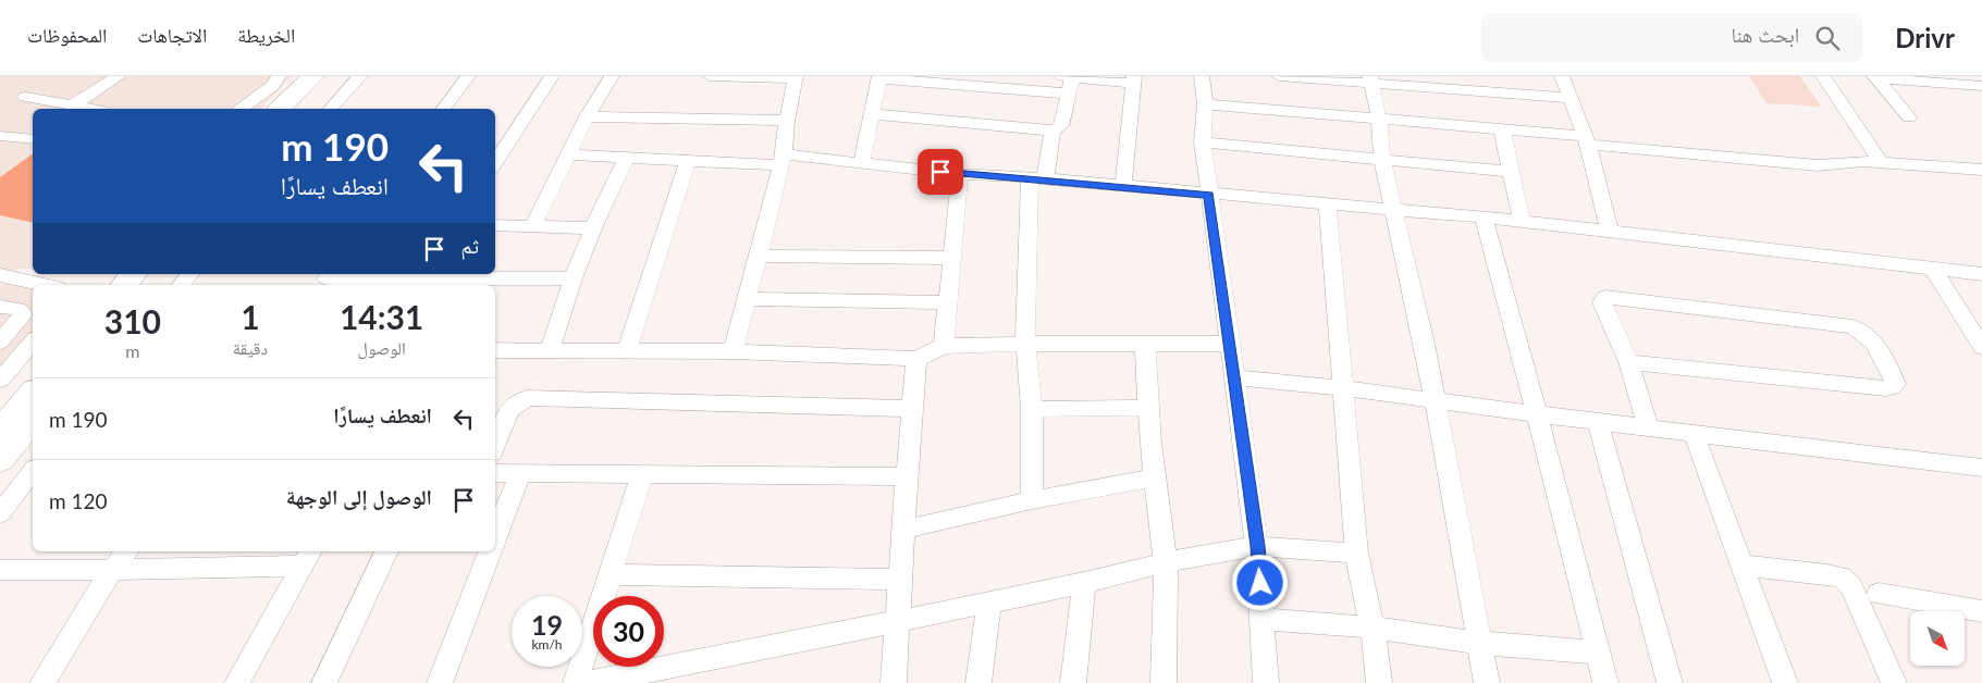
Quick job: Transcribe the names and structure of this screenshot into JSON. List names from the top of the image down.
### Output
{
  "north": "bottom right",
  "page": {
    "header": "Drivr",
    "search": "ابحث هنا",
    "nav": ["الخريطة", "الاتجاهات", "المحفوظات"],
    "turn": ["190 m", "انعطف يسارًا"],
    "then": "ثم",
    "eta": [
      "14:31",
      "الوصول",
      "1",
      "دقيقة",
      "310",
      "m"
    ],
    "list": [
      {
        "name": "انعطف يسارًا",
        "value": "190 m"
      },
      {
        "name": "الوصول إلى الوجهة",
        "value": "120 m"
      }
    ],
    "speed": "19 km/h",
    "limit": "30"
  }
}
